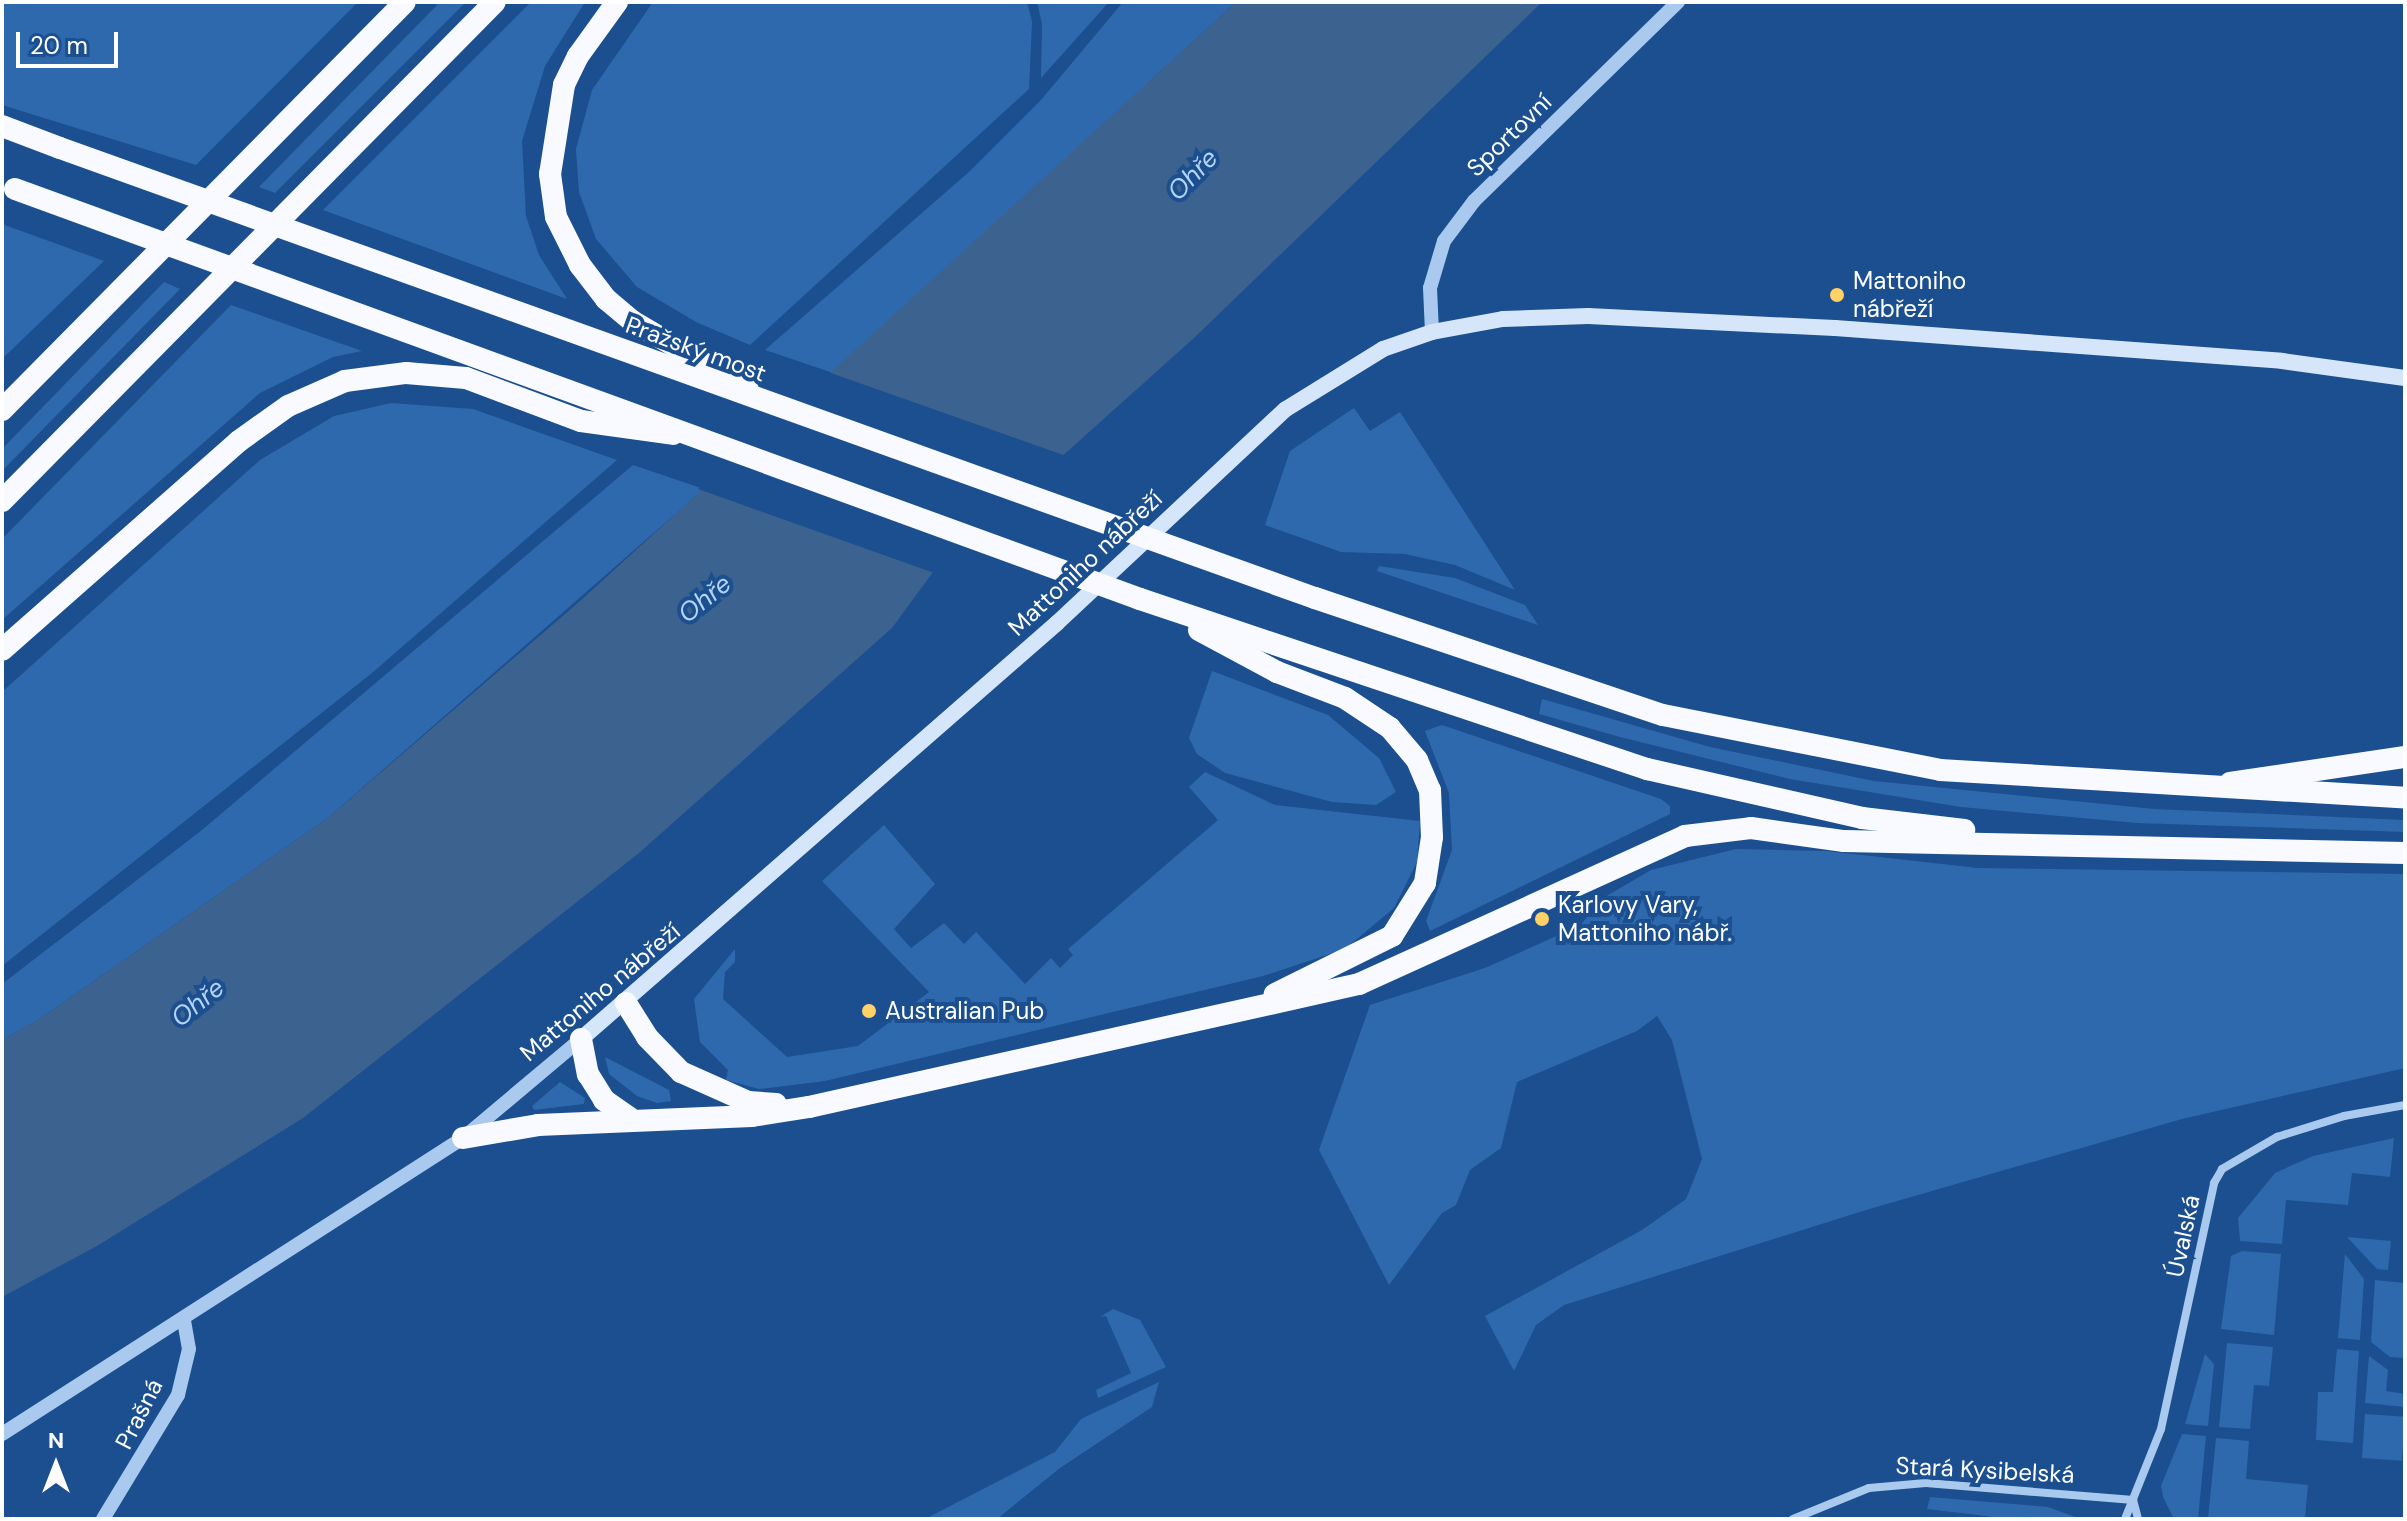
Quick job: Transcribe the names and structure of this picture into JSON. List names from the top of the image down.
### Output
{
  "streets": {
    "highway": ["Pražský most"],
    "main road": ["Mattoniho nábřeží"],
    "street": [
      "Sportovní",
      "Úvalská",
      "Prašná",
      "Stará Kysibelská"
    ]
  },
  "crossings": [
    ["Sportovní", "Mattoniho nábřeží"],
    ["Mattoniho nábřeží", "Prašná"],
    ["Úvalská", "Stará Kysibelská"]
  ],
  "water": ["Ohře"],
  "places": ["Mattoniho nábřeží", "Karlovy Vary, Mattoniho nábř.", "Australian Pub"],
  "scale_bar": "20 m",
  "north": "top"
}
